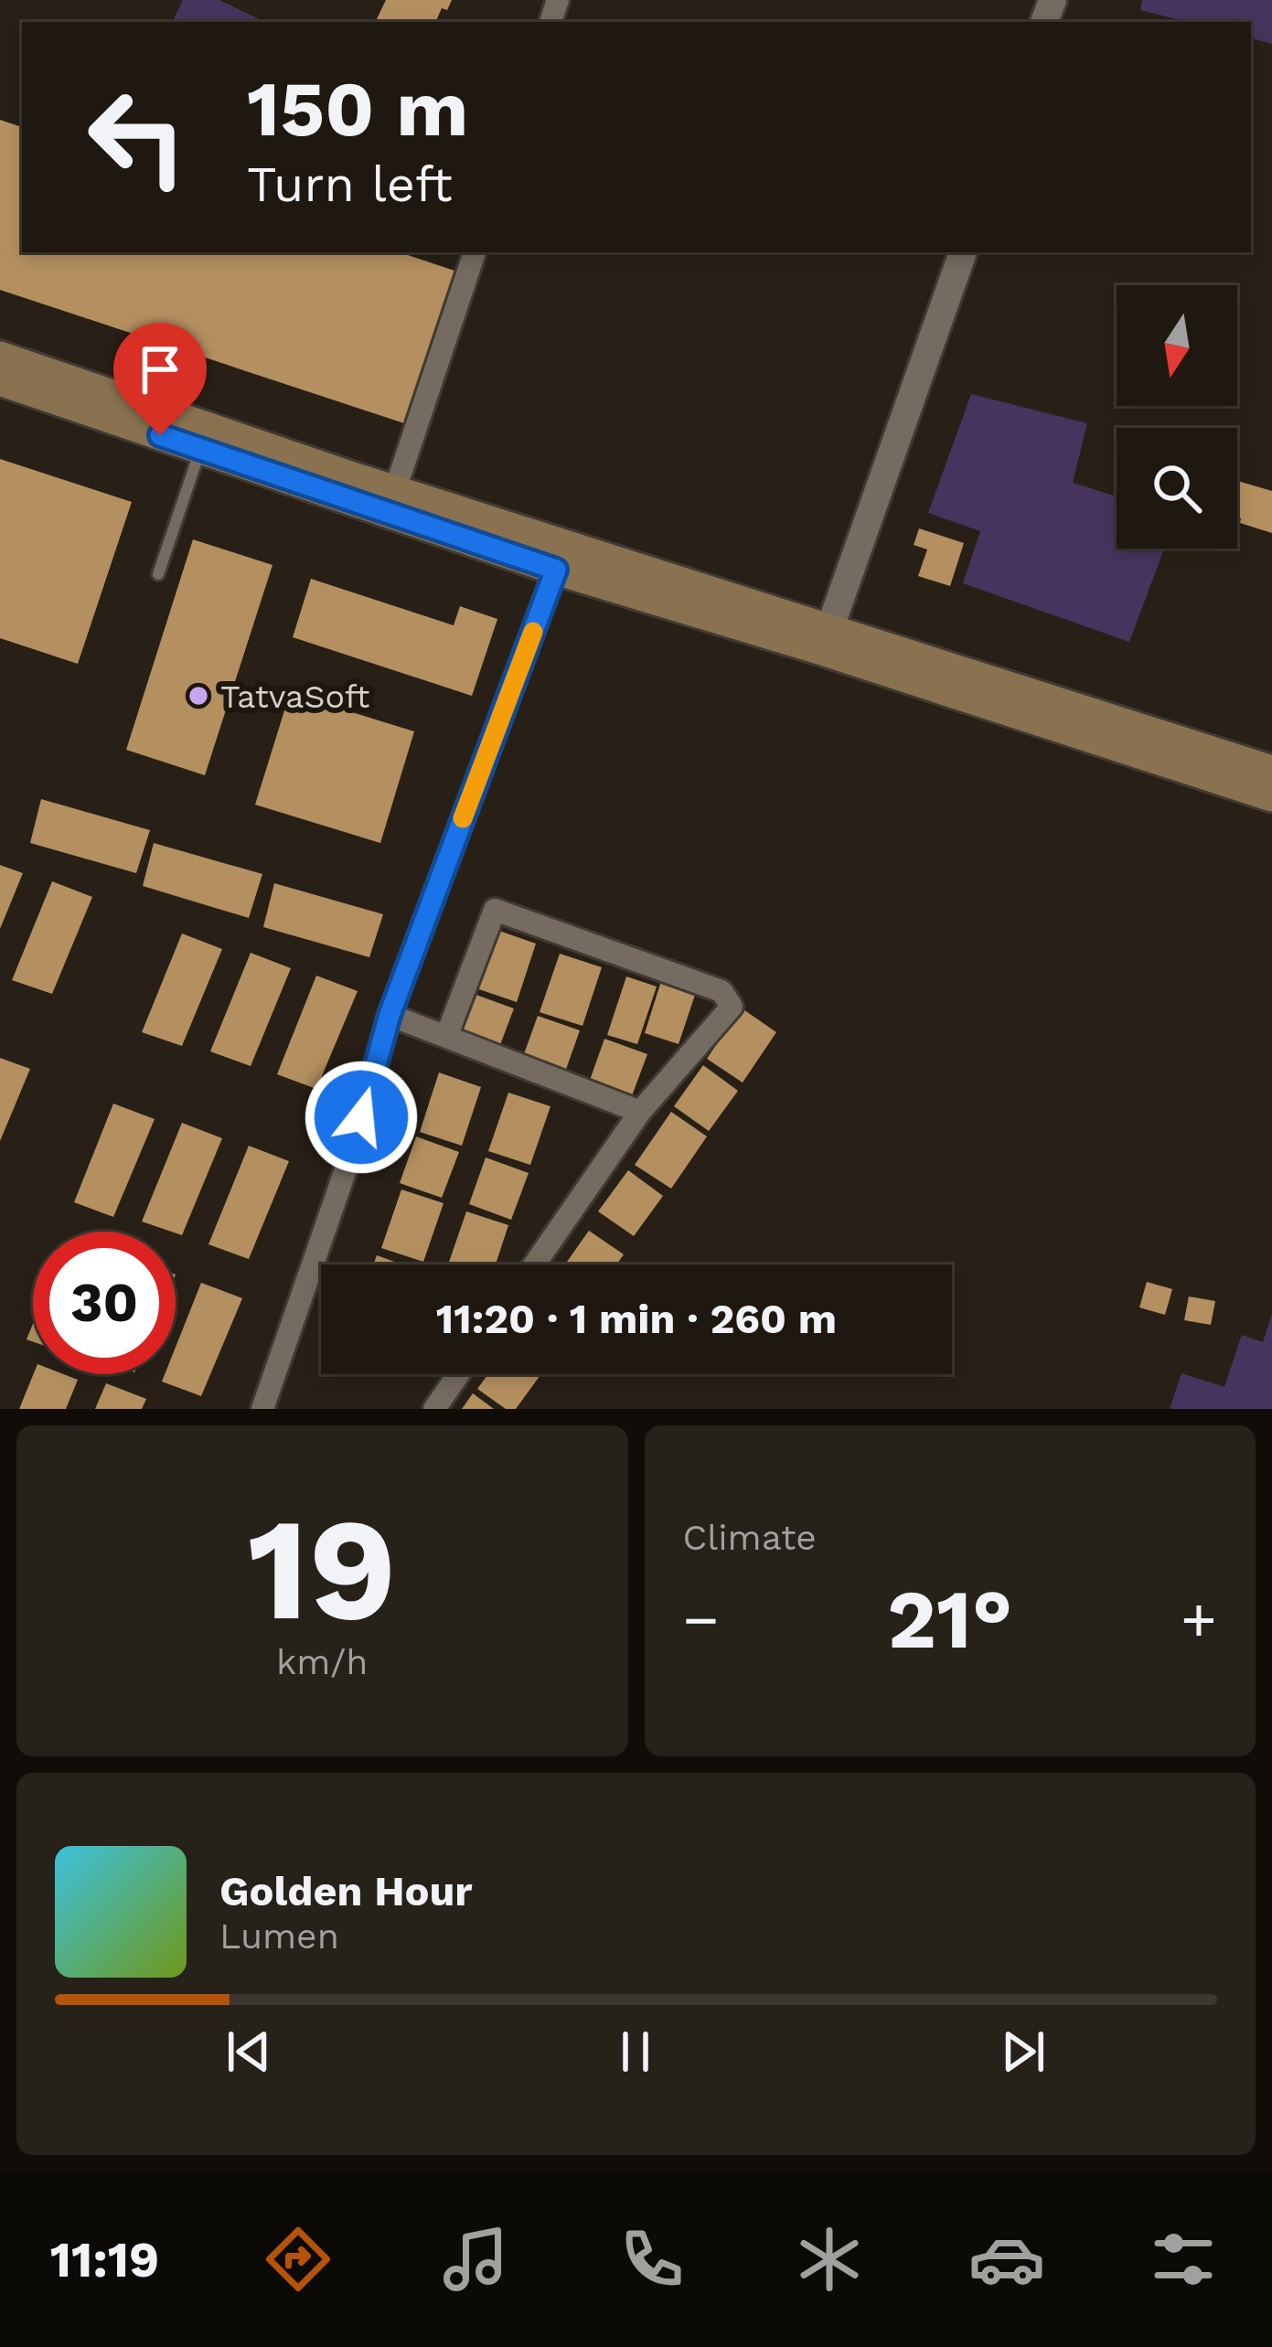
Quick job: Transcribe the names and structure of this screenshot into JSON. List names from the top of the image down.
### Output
{
  "places": ["TatvaSoft"],
  "north": "bottom",
  "page": {
    "turn": ["150 m", "Turn left"],
    "limit": "30",
    "trip": "11:20 · 1 min · 260 m",
    "tile": [
      ["19", "km/h"],
      "Climate"
    ],
    "heat": ["−", "21°", "+"],
    "song": ["Golden Hour", "Lumen"],
    "tabs": "11:19"
  }
}
